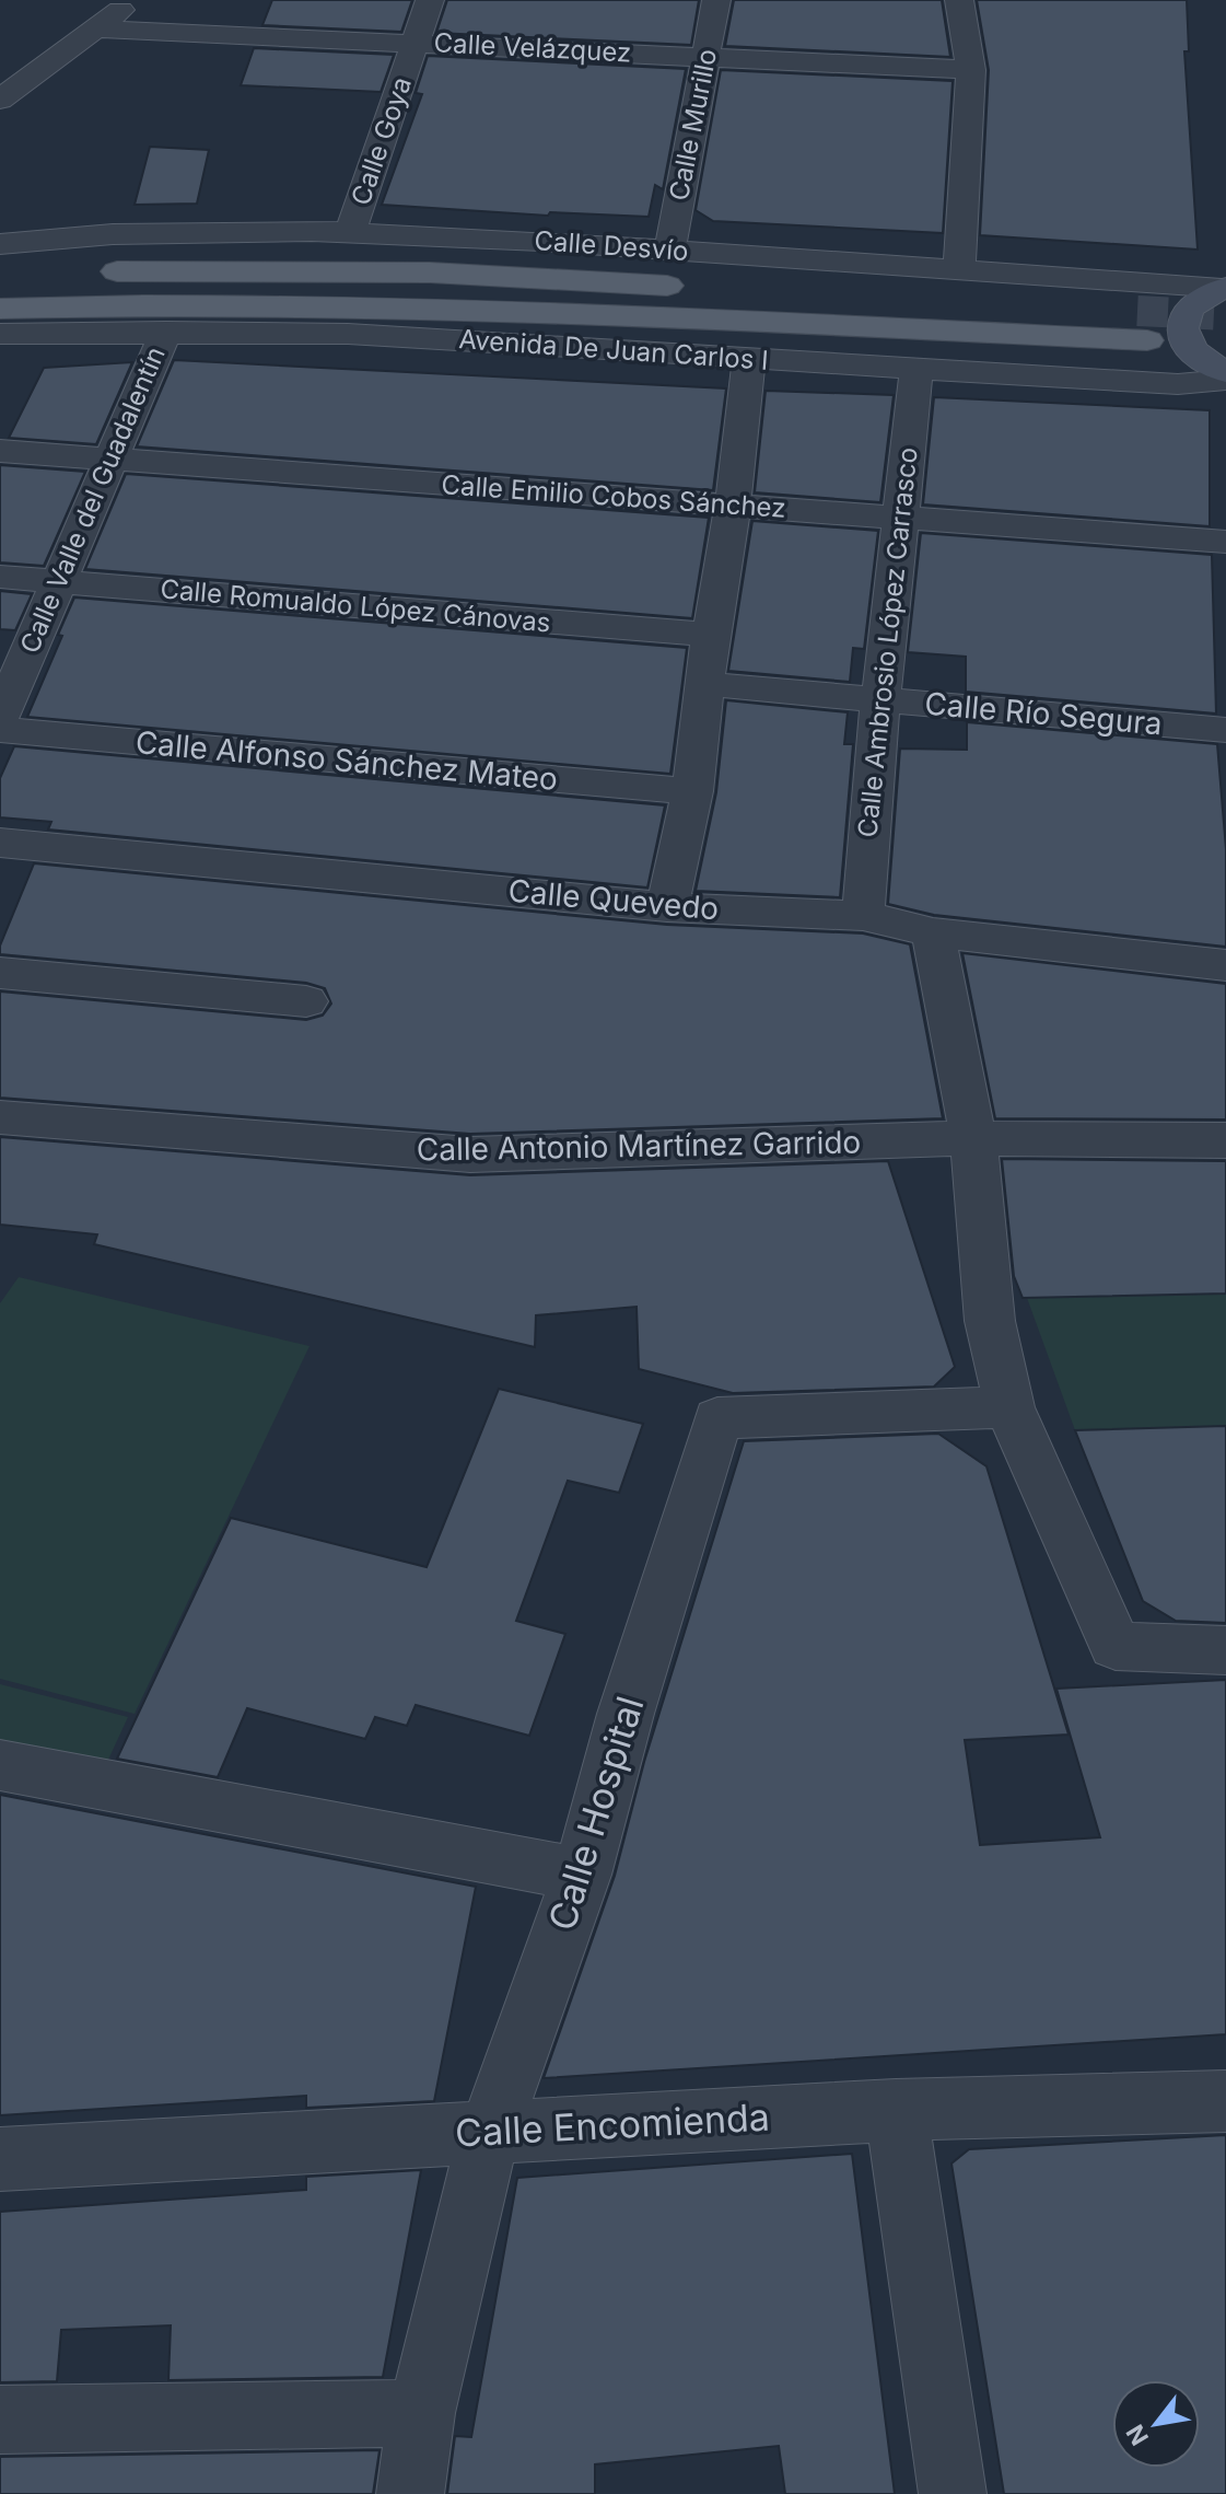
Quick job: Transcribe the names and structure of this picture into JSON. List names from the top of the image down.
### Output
{
  "streets": {
    "street": [
      "Calle Velázquez",
      "Calle Murillo",
      "Calle Goya",
      "Calle Desvío",
      "Avenida De Juan Carlos I",
      "Calle Emilio Cobos Sánchez",
      "Calle Valle del Guadalentín",
      "Calle Romualdo López Cánovas",
      "Calle Ambrosio López Carrasco",
      "Calle Río Segura",
      "Calle Alfonso Sánchez Mateo",
      "Calle Quevedo",
      "Calle Antonio Martínez Garrido",
      "Calle Hospital",
      "Calle Encomienda"
    ]
  },
  "crossings": [
    ["Calle Velázquez", "Calle Murillo"],
    ["Calle Velázquez", "Calle Goya"],
    ["Calle Murillo", "Calle Desvío"],
    ["Calle Goya", "Calle Desvío"],
    ["Avenida De Juan Carlos I", "Calle Valle del Guadalentín"],
    ["Avenida De Juan Carlos I", "Calle Ambrosio López Carrasco"],
    ["Calle Emilio Cobos Sánchez", "Calle Valle del Guadalentín"],
    ["Calle Emilio Cobos Sánchez", "Calle Ambrosio López Carrasco"],
    ["Calle Valle del Guadalentín", "Calle Romualdo López Cánovas"],
    ["Calle Ambrosio López Carrasco", "Calle Río Segura"],
    ["Calle Ambrosio López Carrasco", "Calle Quevedo"],
    ["Calle Hospital", "Calle Encomienda"]
  ],
  "north": "bottom left"
}
